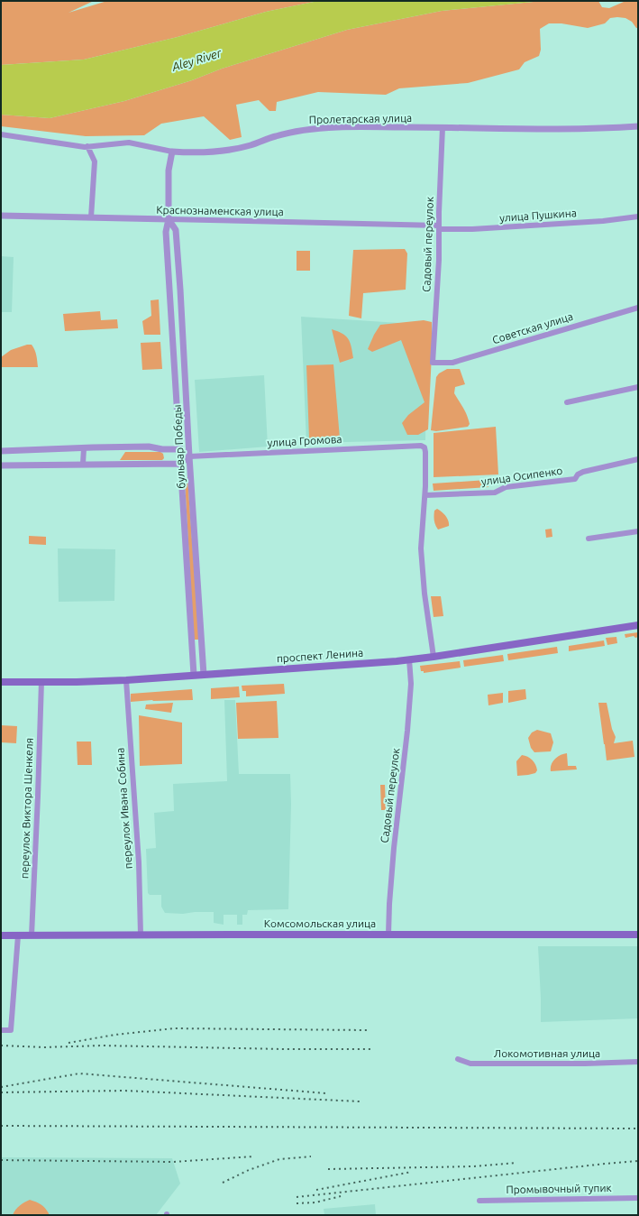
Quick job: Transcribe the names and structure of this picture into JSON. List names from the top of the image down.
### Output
{
  "streets": {
    "main road": ["проспект Ленина", "Комсомольская улица"],
    "street": [
      "Пролетарская улица",
      "Краснознаменская улица",
      "улица Пушкина",
      "Садовый переулок",
      "Советская улица",
      "улица Громова",
      "бульвар Победы",
      "улица Осипенко",
      "переулок Виктора Шенкеля",
      "переулок Ивана Собина",
      "Локомотивная улица",
      "Промывочный тупик"
    ]
  },
  "crossings": [
    ["Пролетарская улица", "Садовый переулок"],
    ["Пролетарская улица", "бульвар Победы"],
    ["Краснознаменская улица", "улица Пушкина"],
    ["Краснознаменская улица", "Садовый переулок"],
    ["Краснознаменская улица", "бульвар Победы"],
    ["улица Пушкина", "Садовый переулок"],
    ["Садовый переулок", "Советская улица"],
    ["Садовый переулок", "проспект Ленина"],
    ["Садовый переулок", "Комсомольская улица"],
    ["улица Громова", "бульвар Победы"],
    ["улица Громова", "улица Осипенко"],
    ["бульвар Победы", "проспект Ленина"],
    ["проспект Ленина", "переулок Виктора Шенкеля"],
    ["проспект Ленина", "переулок Ивана Собина"],
    ["переулок Виктора Шенкеля", "Комсомольская улица"],
    ["переулок Ивана Собина", "Комсомольская улица"]
  ],
  "water": ["Aley River"]
}
